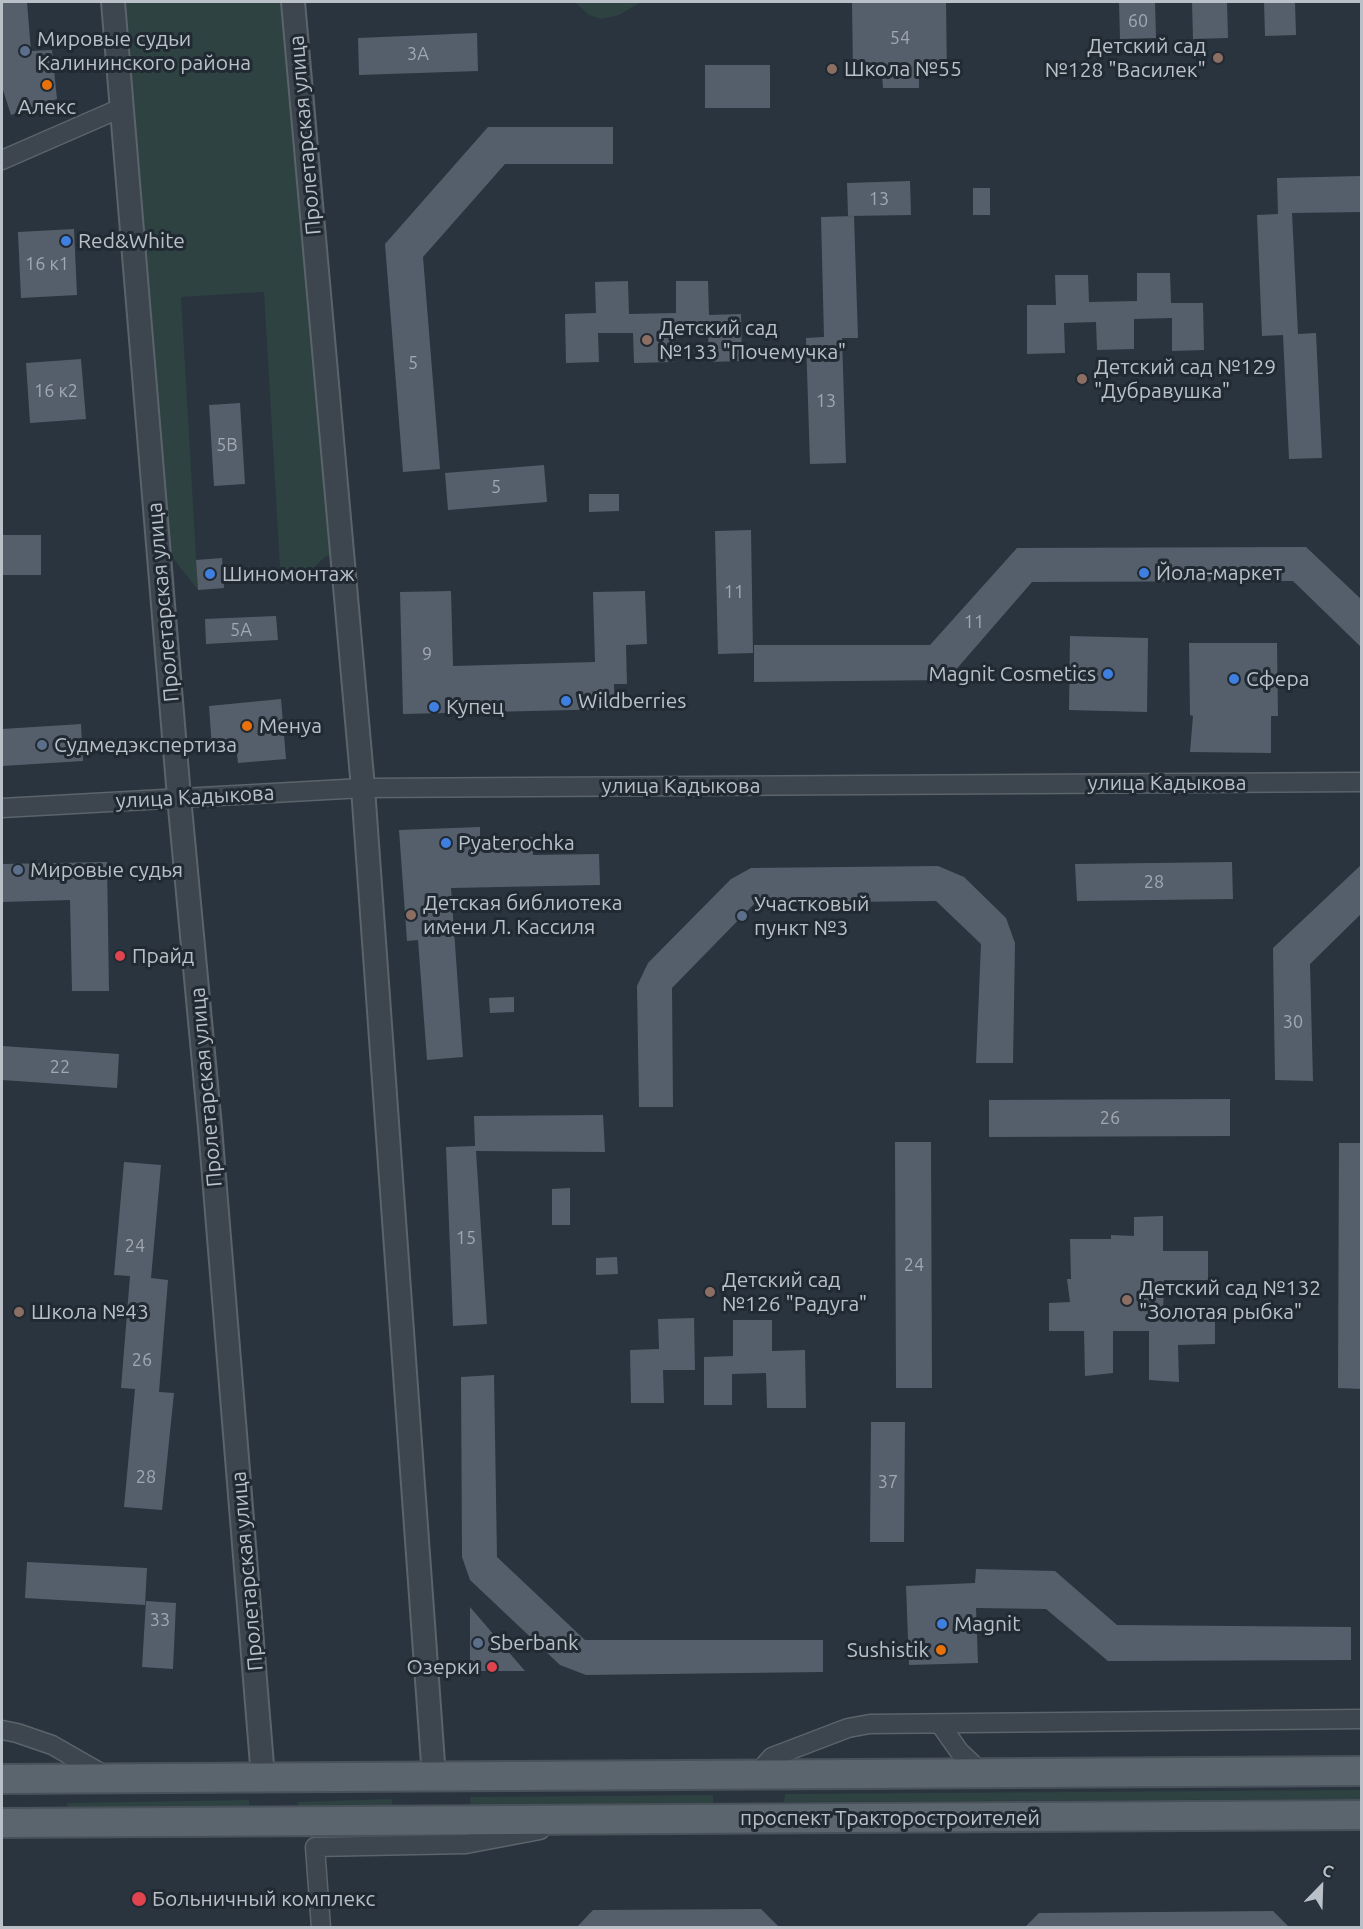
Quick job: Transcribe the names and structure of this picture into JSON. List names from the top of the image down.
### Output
{
  "streets": {
    "main road": ["проспект Тракторостроителей"],
    "street": ["Пролетарская улица", "улица Кадыкова"]
  },
  "crossings": [
    ["Пролетарская улица", "улица Кадыкова"],
    ["Пролетарская улица", "проспект Тракторостроителей"]
  ],
  "places": [
    "Мировые судьи Калининского района",
    "Детский сад №128 \"Василек\"",
    "Школа №55",
    "Алекс",
    "Red&White",
    "Детский сад №133 \"Почемучка\"",
    "Детский сад №129 \"Дубравушка\"",
    "Йола-маркет",
    "Шиномонтаж",
    "Magnit Cosmetics",
    "Сфера",
    "Wildberries",
    "Купец",
    "Менуа",
    "Судмедэкспертиза",
    "Pyaterochka",
    "Мировые судья",
    "Детская библиотека имени Л. Кассиля",
    "Участковый пункт №3",
    "Прайд",
    "Детский сад №126 \"Радуга\"",
    "Детский сад №132 \"Золотая рыбка\"",
    "Школа №43",
    "Magnit",
    "Sberbank",
    "Sushistik",
    "Озерки",
    "Больничный комплекс"
  ],
  "house_numbers": [
    "60",
    "54",
    "3А",
    "13",
    "16 к1",
    "5",
    "16 к2",
    "13",
    "5В",
    "5",
    "11",
    "11",
    "5А",
    "9",
    "28",
    "30",
    "22",
    "26",
    "15",
    "24",
    "24",
    "26",
    "28",
    "37",
    "33"
  ],
  "north": "top right"
}
